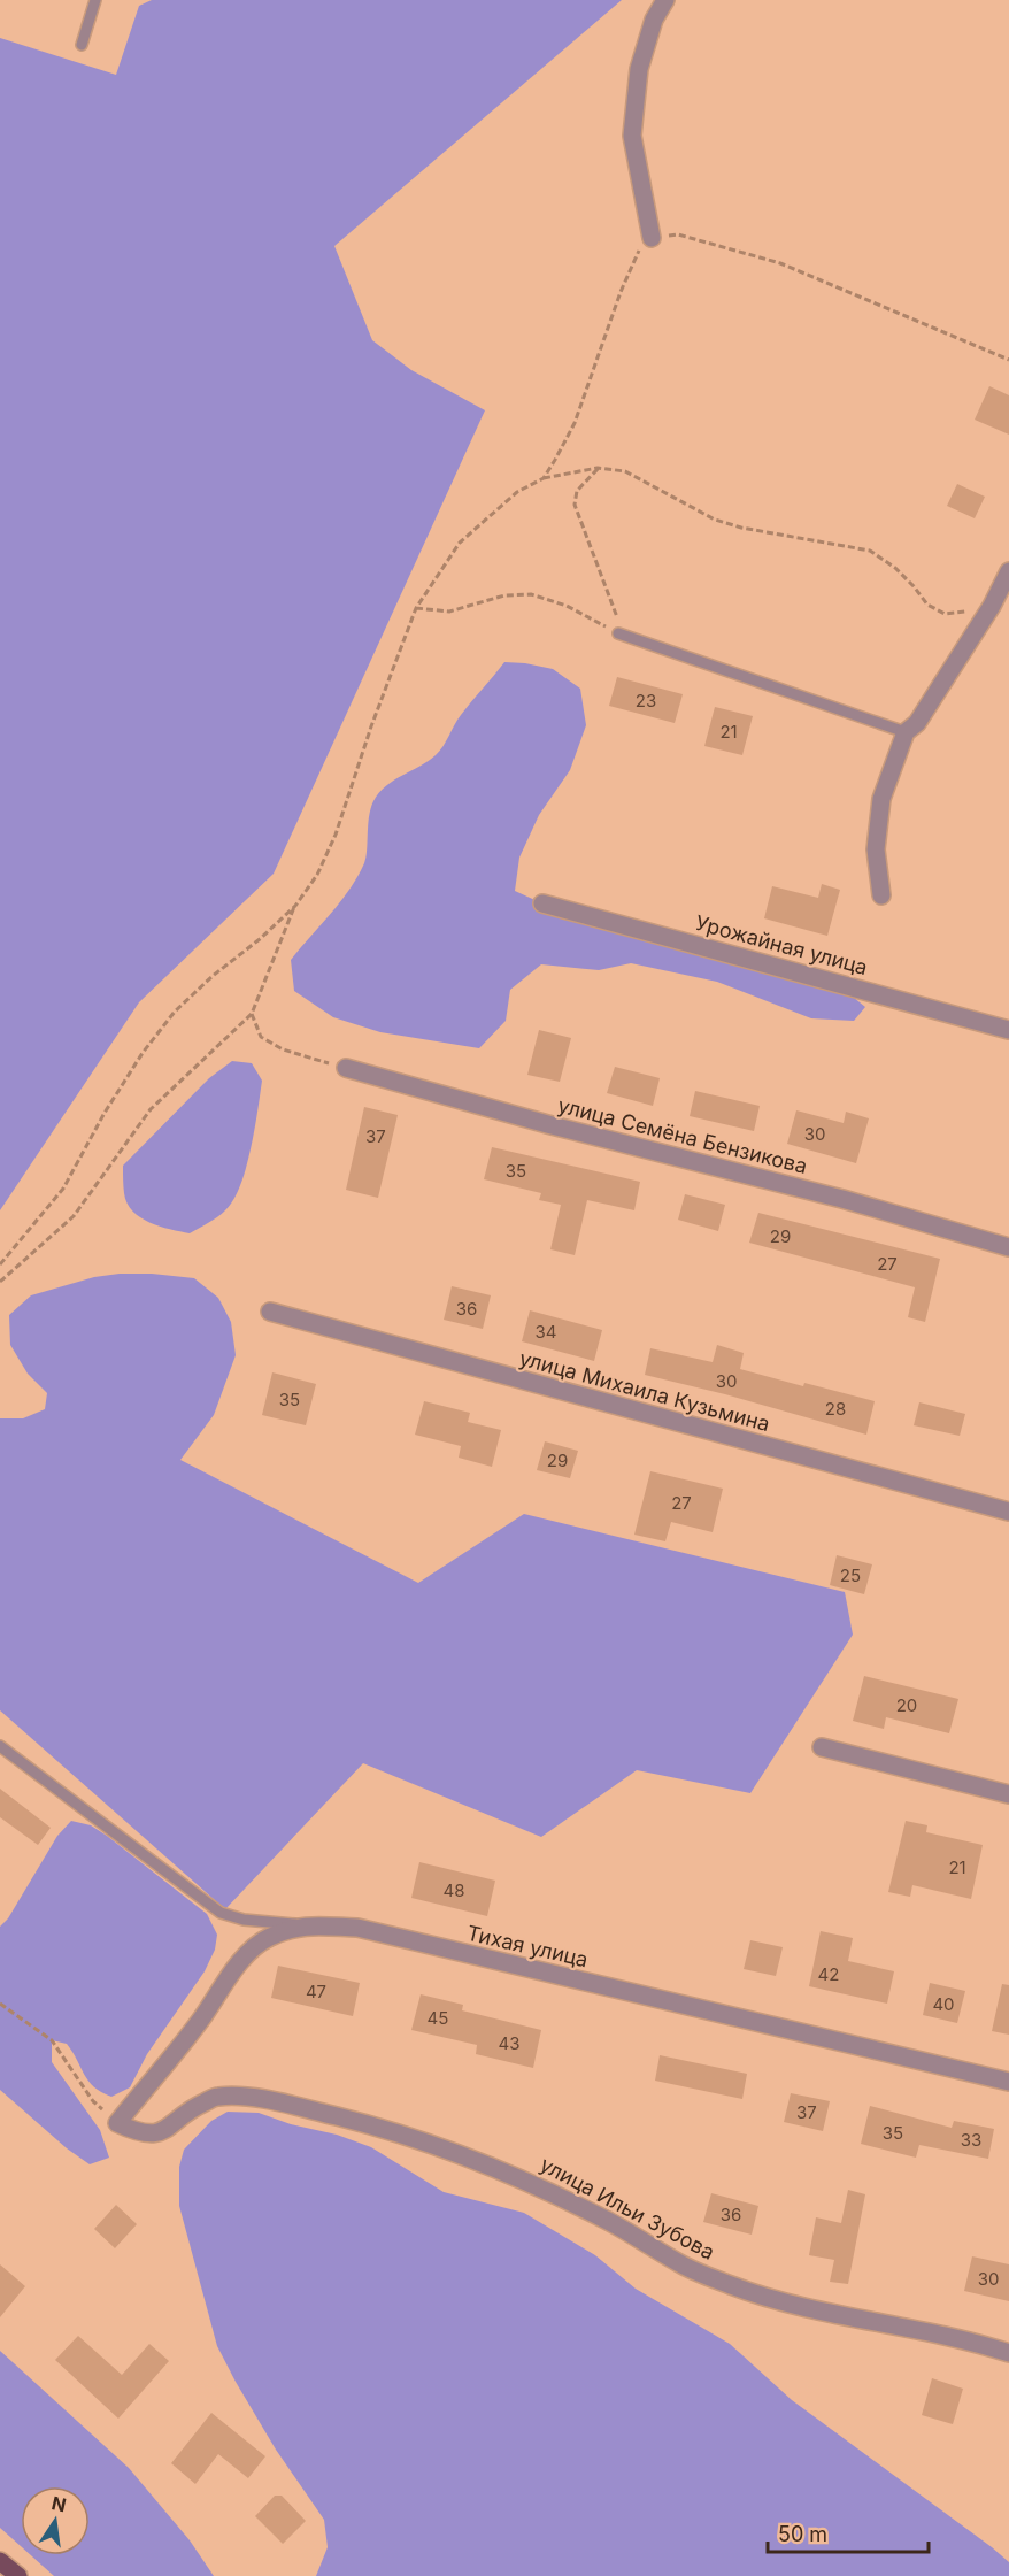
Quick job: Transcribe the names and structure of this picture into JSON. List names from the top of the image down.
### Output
{
  "streets": {
    "street": [
      "Урожайная улица",
      "улица Семёна Бензикова",
      "улица Михаила Кузьмина",
      "Тихая улица",
      "улица Ильи Зубова"
    ]
  },
  "crossings": [
    ["Тихая улица", "улица Ильи Зубова"]
  ],
  "house_numbers": [
    "23",
    "21",
    "30",
    "37",
    "35",
    "29",
    "27",
    "36",
    "34",
    "30",
    "35",
    "28",
    "29",
    "27",
    "25",
    "20",
    "21",
    "48",
    "42",
    "47",
    "40",
    "45",
    "43",
    "37",
    "35",
    "33",
    "36",
    "30"
  ],
  "scale_bar": "50 m",
  "north": "top"
}
